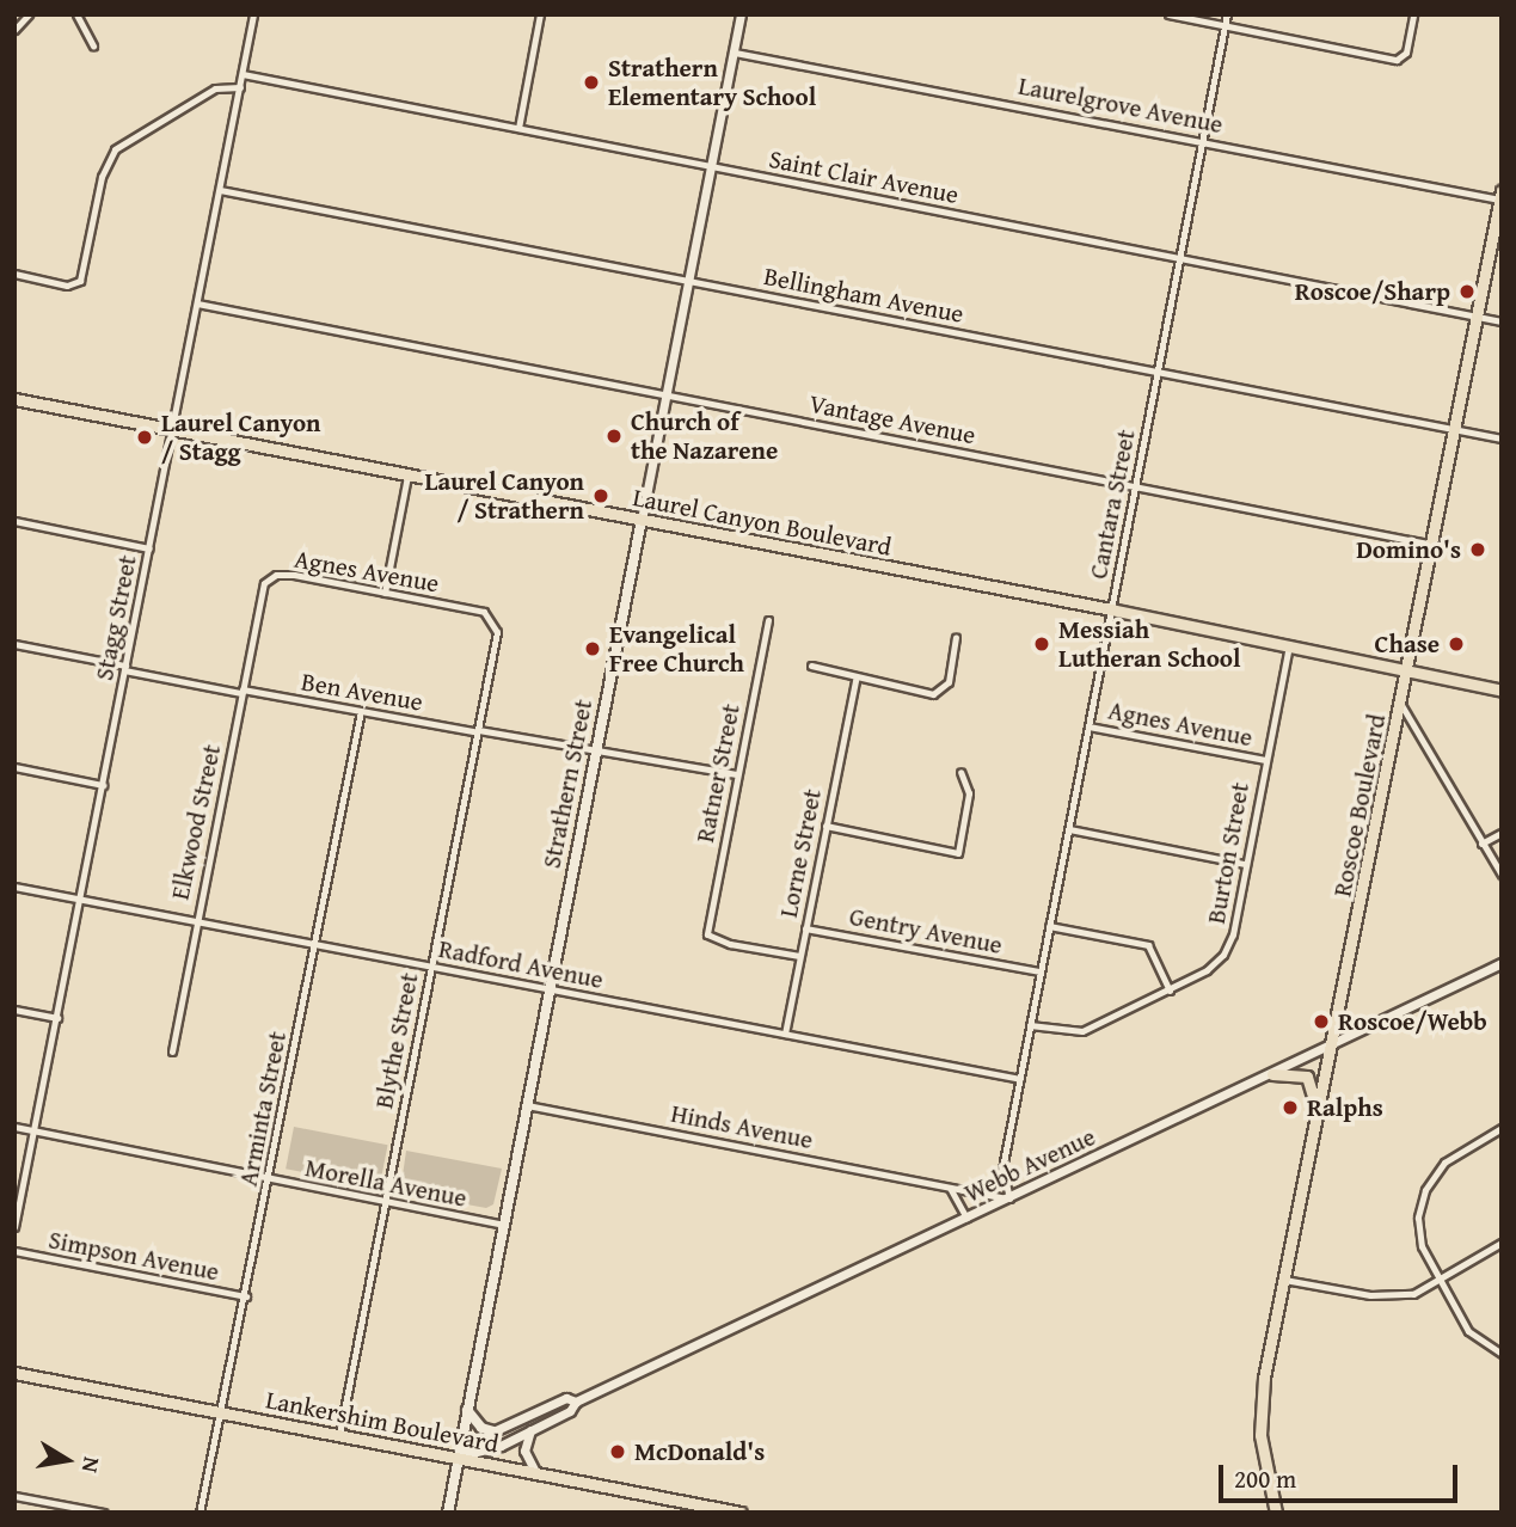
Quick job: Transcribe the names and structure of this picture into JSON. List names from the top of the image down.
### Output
{
  "streets": {
    "main road": [
      "Laurel Canyon Boulevard",
      "Strathern Street",
      "Roscoe Boulevard",
      "Lankershim Boulevard"
    ],
    "street": [
      "Laurelgrove Avenue",
      "Saint Clair Avenue",
      "Bellingham Avenue",
      "Vantage Avenue",
      "Cantara Street",
      "Agnes Avenue",
      "Stagg Street",
      "Ben Avenue",
      "Ratner Street",
      "Elkwood Street",
      "Lorne Street",
      "Burton Street",
      "Gentry Avenue",
      "Radford Avenue",
      "Blythe Street",
      "Arminta Street",
      "Hinds Avenue",
      "Webb Avenue",
      "Morella Avenue",
      "Simpson Avenue"
    ]
  },
  "crossings": [
    ["Laurelgrove Avenue", "Cantara Street"],
    ["Laurelgrove Avenue", "Strathern Street"],
    ["Laurelgrove Avenue", "Roscoe Boulevard"],
    ["Saint Clair Avenue", "Cantara Street"],
    ["Saint Clair Avenue", "Stagg Street"],
    ["Saint Clair Avenue", "Strathern Street"],
    ["Saint Clair Avenue", "Roscoe Boulevard"],
    ["Bellingham Avenue", "Cantara Street"],
    ["Bellingham Avenue", "Stagg Street"],
    ["Bellingham Avenue", "Strathern Street"],
    ["Bellingham Avenue", "Roscoe Boulevard"],
    ["Vantage Avenue", "Cantara Street"],
    ["Vantage Avenue", "Stagg Street"],
    ["Vantage Avenue", "Strathern Street"],
    ["Vantage Avenue", "Roscoe Boulevard"],
    ["Cantara Street", "Laurel Canyon Boulevard"],
    ["Cantara Street", "Agnes Avenue"],
    ["Cantara Street", "Burton Street"],
    ["Cantara Street", "Gentry Avenue"],
    ["Cantara Street", "Radford Avenue"],
    ["Cantara Street", "Hinds Avenue"],
    ["Cantara Street", "Webb Avenue"],
    ["Laurel Canyon Boulevard", "Stagg Street"],
    ["Laurel Canyon Boulevard", "Strathern Street"],
    ["Laurel Canyon Boulevard", "Roscoe Boulevard"],
    ["Laurel Canyon Boulevard", "Burton Street"],
    ["Agnes Avenue", "Elkwood Street"],
    ["Agnes Avenue", "Burton Street"],
    ["Agnes Avenue", "Blythe Street"],
    ["Stagg Street", "Ben Avenue"],
    ["Stagg Street", "Radford Avenue"],
    ["Stagg Street", "Morella Avenue"],
    ["Ben Avenue", "Ratner Street"],
    ["Ben Avenue", "Strathern Street"],
    ["Ben Avenue", "Elkwood Street"],
    ["Ben Avenue", "Blythe Street"],
    ["Ben Avenue", "Arminta Street"],
    ["Ratner Street", "Lorne Street"],
    ["Strathern Street", "Radford Avenue"],
    ["Strathern Street", "Hinds Avenue"],
    ["Strathern Street", "Webb Avenue"],
    ["Strathern Street", "Morella Avenue"],
    ["Strathern Street", "Lankershim Boulevard"],
    ["Roscoe Boulevard", "Webb Avenue"],
    ["Elkwood Street", "Radford Avenue"],
    ["Lorne Street", "Gentry Avenue"],
    ["Lorne Street", "Radford Avenue"],
    ["Radford Avenue", "Blythe Street"],
    ["Radford Avenue", "Arminta Street"],
    ["Blythe Street", "Morella Avenue"],
    ["Blythe Street", "Lankershim Boulevard"],
    ["Arminta Street", "Morella Avenue"],
    ["Arminta Street", "Simpson Avenue"],
    ["Arminta Street", "Lankershim Boulevard"],
    ["Hinds Avenue", "Webb Avenue"],
    ["Webb Avenue", "Lankershim Boulevard"]
  ],
  "places": [
    "Strathern Elementary School",
    "Roscoe/Sharp",
    "Church of the Nazarene",
    "Laurel Canyon / Stagg",
    "Laurel Canyon / Strathern",
    "Domino's",
    "Messiah Lutheran School",
    "Chase",
    "Evangelical Free Church",
    "Roscoe/Webb",
    "Ralphs",
    "McDonald's"
  ],
  "scale_bar": "200 m",
  "north": "right"
}
